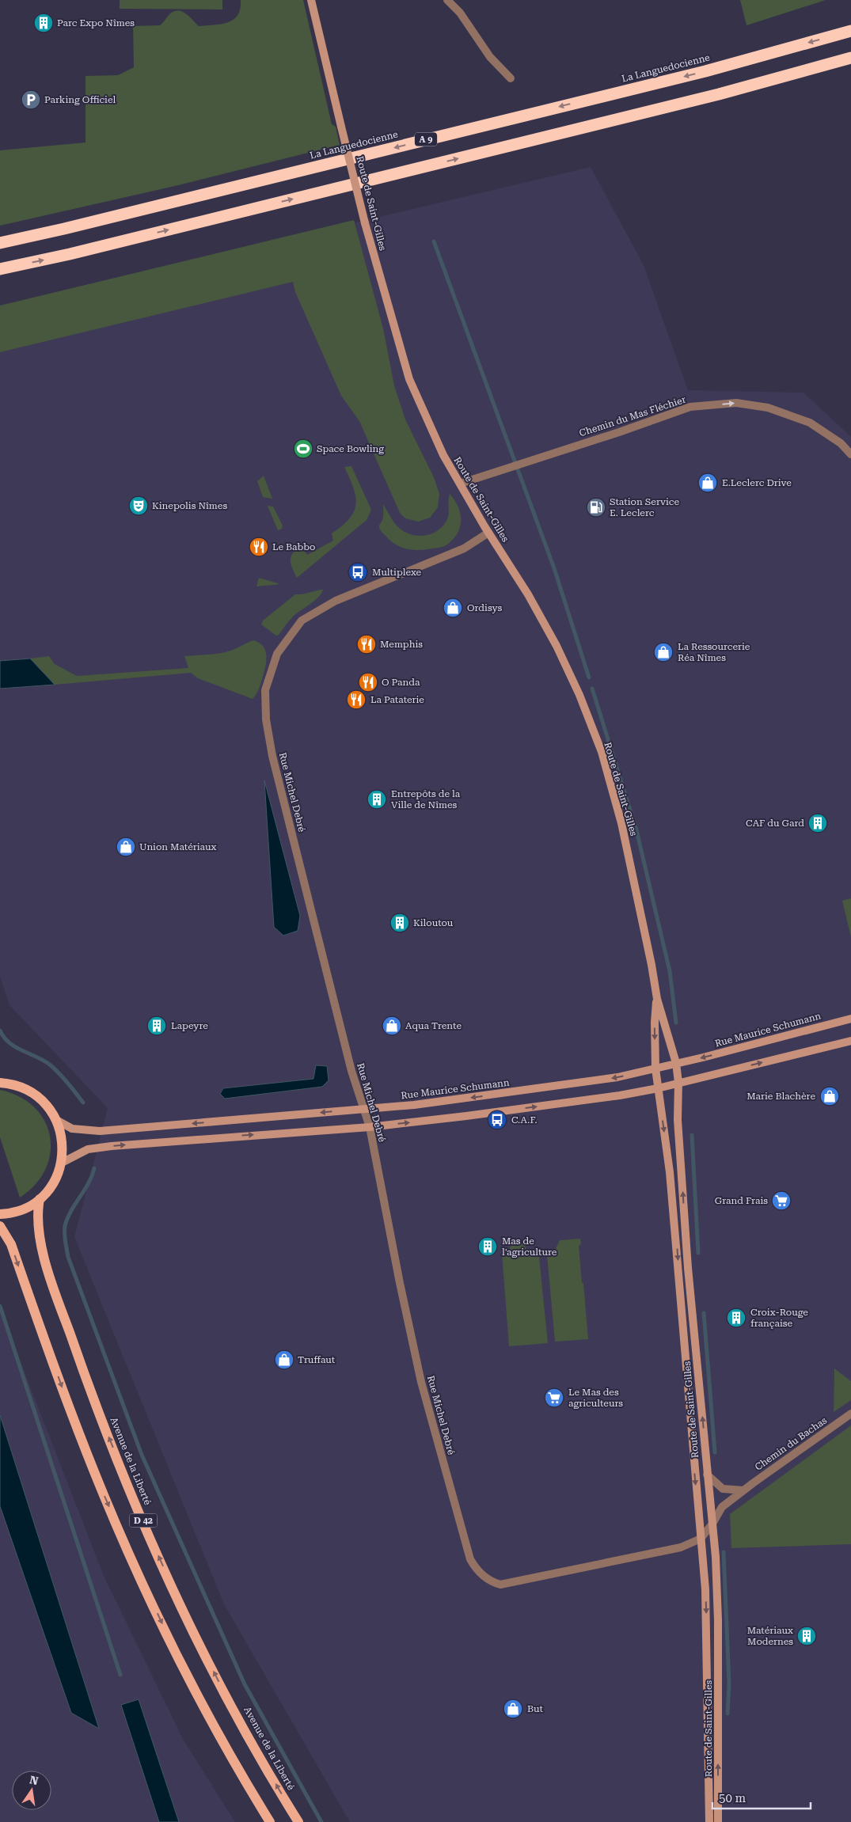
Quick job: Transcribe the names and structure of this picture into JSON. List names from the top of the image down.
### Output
{
  "streets": {
    "highway": ["La Languedocienne", "A 9"],
    "main road": [
      "Route de Saint-Gilles",
      "Rue Maurice Schumann",
      "Avenue de la Liberté",
      "D 42"
    ],
    "street": ["Chemin du Mas Fléchier", "Rue Michel Debré", "Chemin du Bachas"]
  },
  "crossings": [
    ["Route de Saint-Gilles", "Chemin du Mas Fléchier"],
    ["Route de Saint-Gilles", "Rue Michel Debré"],
    ["Route de Saint-Gilles", "Rue Maurice Schumann"],
    ["Route de Saint-Gilles", "Chemin du Bachas"],
    ["Rue Michel Debré", "Rue Maurice Schumann"],
    ["Rue Michel Debré", "Chemin du Bachas"]
  ],
  "one_way": ["Chemin du Mas Fléchier"],
  "places": {
    "building": [
      "Parc Expo Nîmes",
      "Entrepôts de la Ville de Nîmes",
      "CAF du Gard",
      "Kiloutou",
      "Lapeyre",
      "Mas de l'agriculture",
      "Croix-Rouge française",
      "Matériaux Modernes"
    ],
    "parking": ["Parking Officiel"],
    "sports": ["Space Bowling"],
    "shop": [
      "E.Leclerc Drive",
      "Ordisys",
      "La Ressourcerie Réa Nîmes",
      "Union Matériaux",
      "Aqua Trente",
      "Marie Blachère",
      "Truffaut",
      "But"
    ],
    "theatre": ["Kinepolis Nîmes"],
    "fuel station": ["Station Service E. Leclerc"],
    "restaurant": [
      "Le Babbo",
      "Memphis",
      "O Panda",
      "La Pataterie"
    ],
    "bus stop": ["Multiplexe", "C.A.F."],
    "supermarket": ["Grand Frais", "Le Mas des agriculteurs"]
  },
  "scale_bar": "50 m",
  "north": "top"
}
